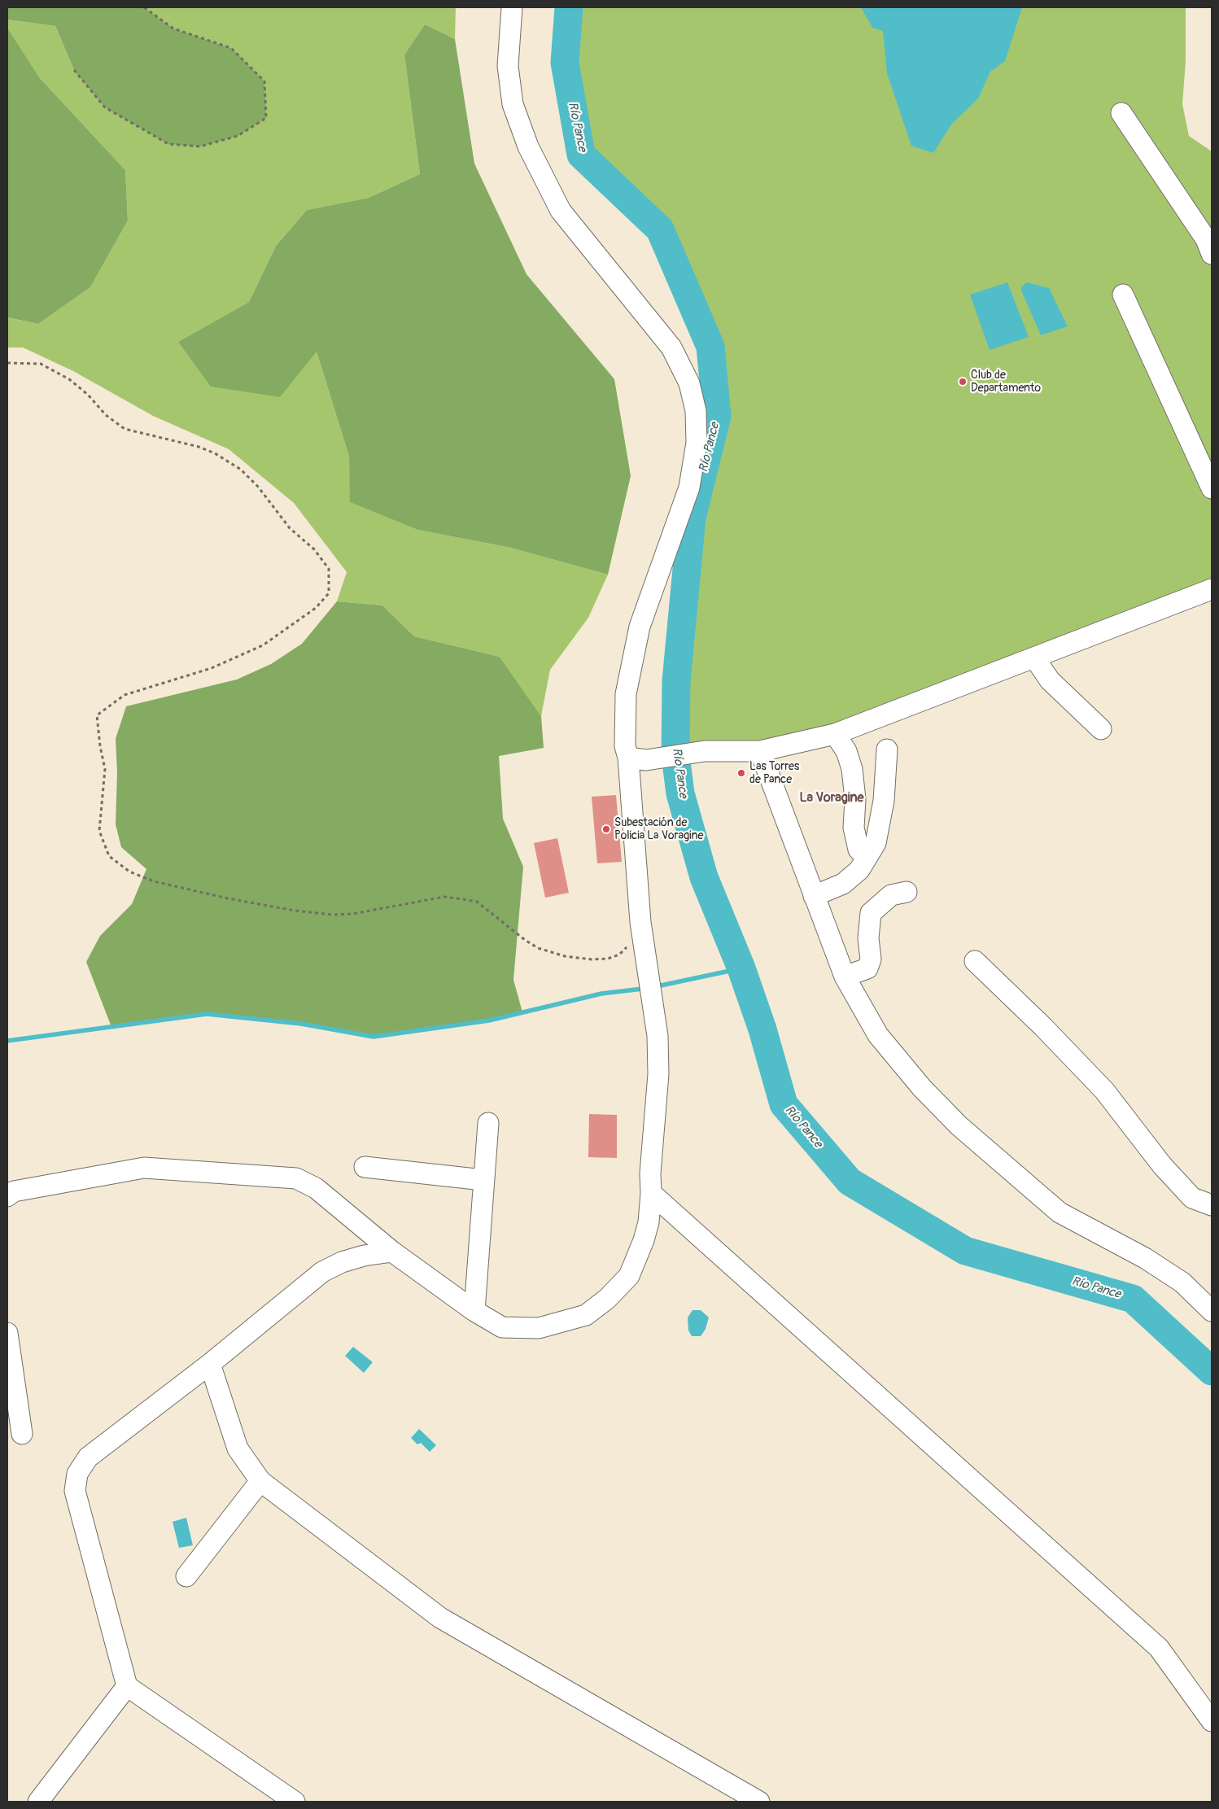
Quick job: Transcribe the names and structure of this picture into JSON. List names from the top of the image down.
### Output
{
  "districts": ["La Voragine"],
  "water": ["Río Pance"],
  "places": ["Club de Departamento", "Las Torres de Pance", "Subestación de Policia La Voragine"]
}
